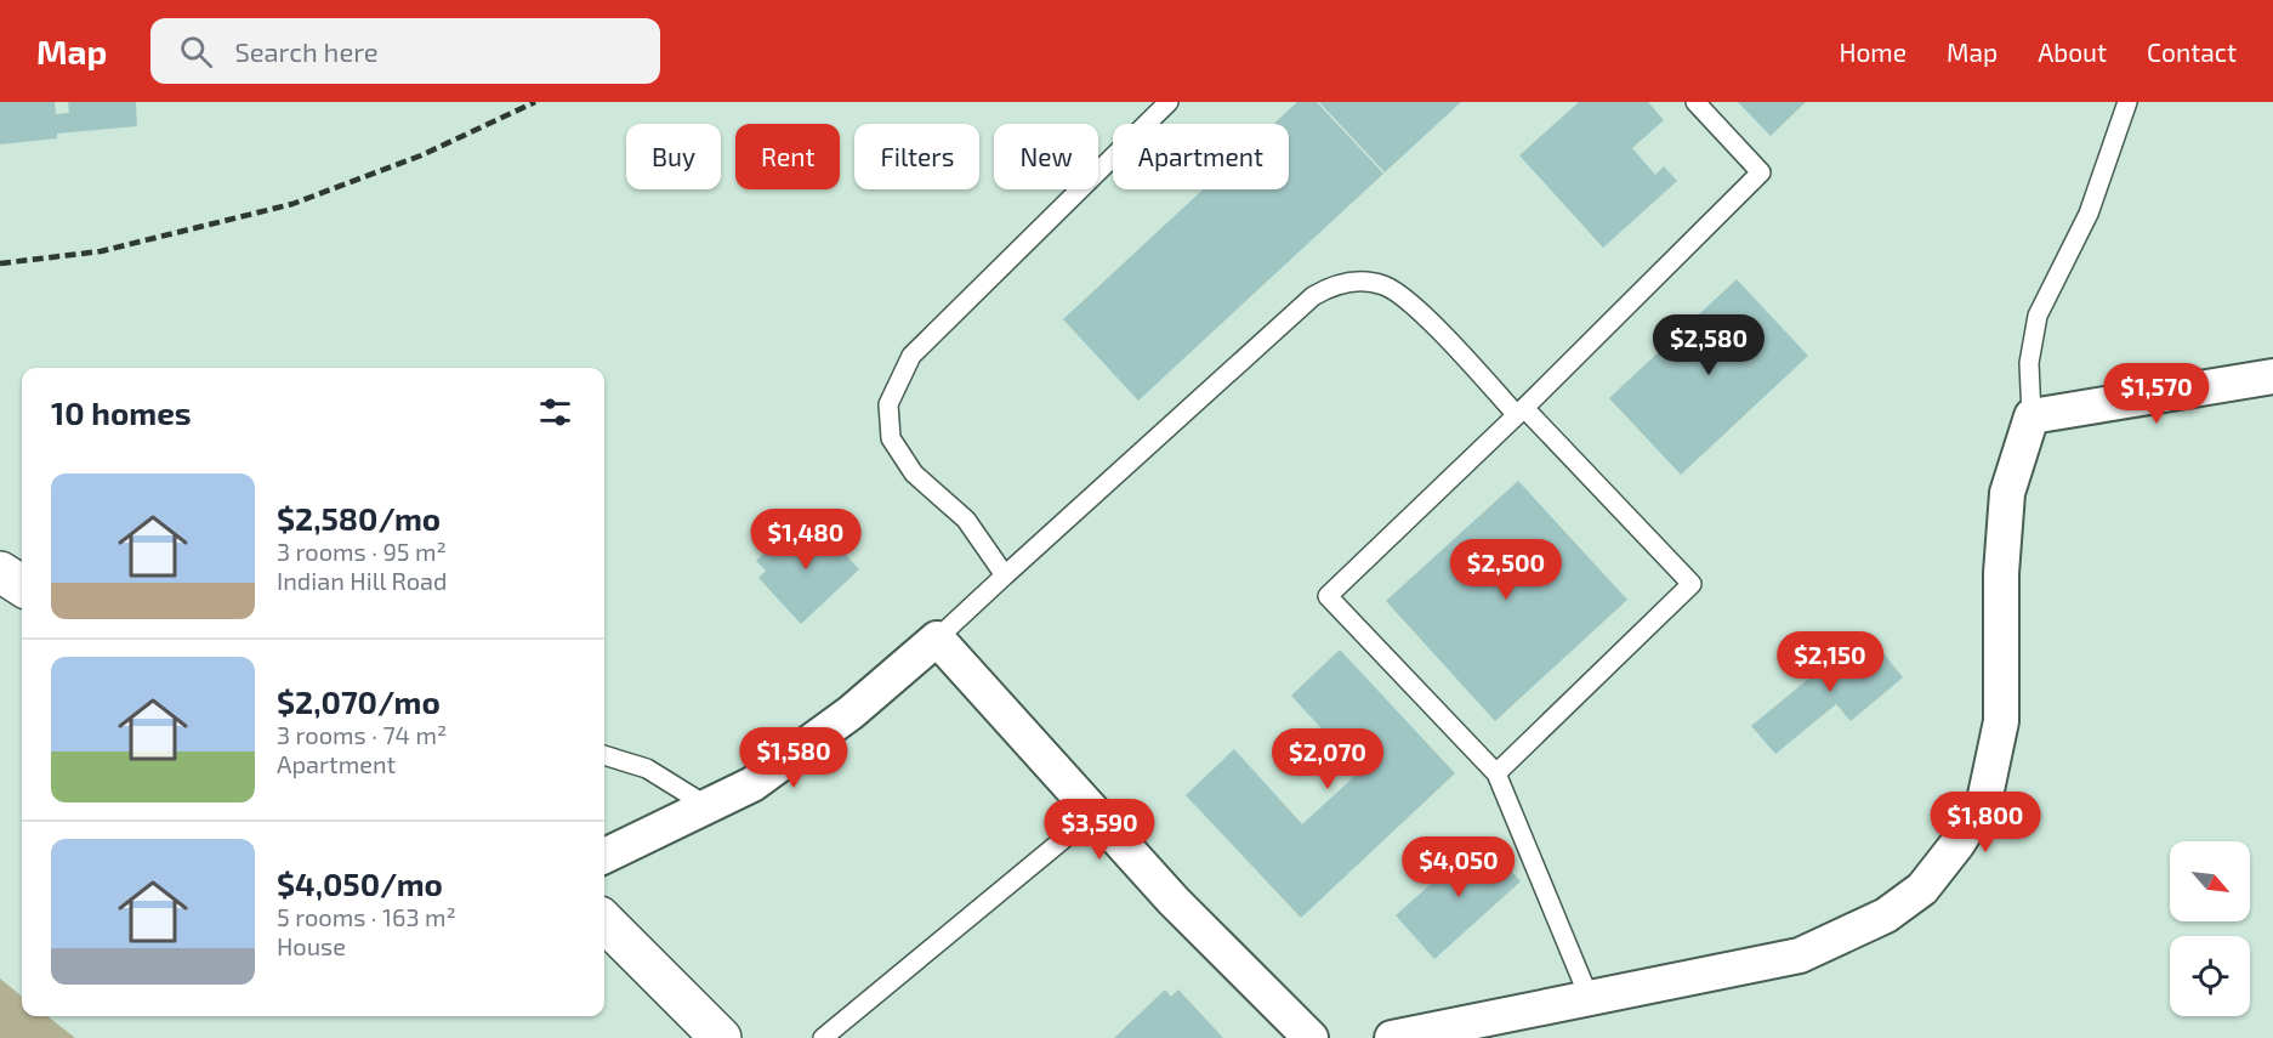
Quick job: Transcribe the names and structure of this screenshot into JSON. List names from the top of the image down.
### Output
{
  "north": "bottom right",
  "page": {
    "header": "Map",
    "search": "Search here",
    "nav": [
      "Home",
      "Map",
      "About",
      "Contact"
    ],
    "chip": [
      "Buy",
      "Rent",
      "Filters",
      "New",
      "Apartment"
    ],
    "price": [
      "$2,580",
      "$1,570",
      "$1,480",
      "$2,500",
      "$2,150",
      "$1,580",
      "$2,070",
      "$1,800",
      "$3,590",
      "$4,050"
    ],
    "heading": "10 homes",
    "list": [
      {
        "name": "$2,580/mo",
        "note": "3 rooms · 95 m² · Indian Hill Road"
      },
      {
        "name": "$2,070/mo",
        "note": "3 rooms · 74 m² · Apartment"
      },
      {
        "name": "$4,050/mo",
        "note": "5 rooms · 163 m² · House"
      }
    ]
  }
}
